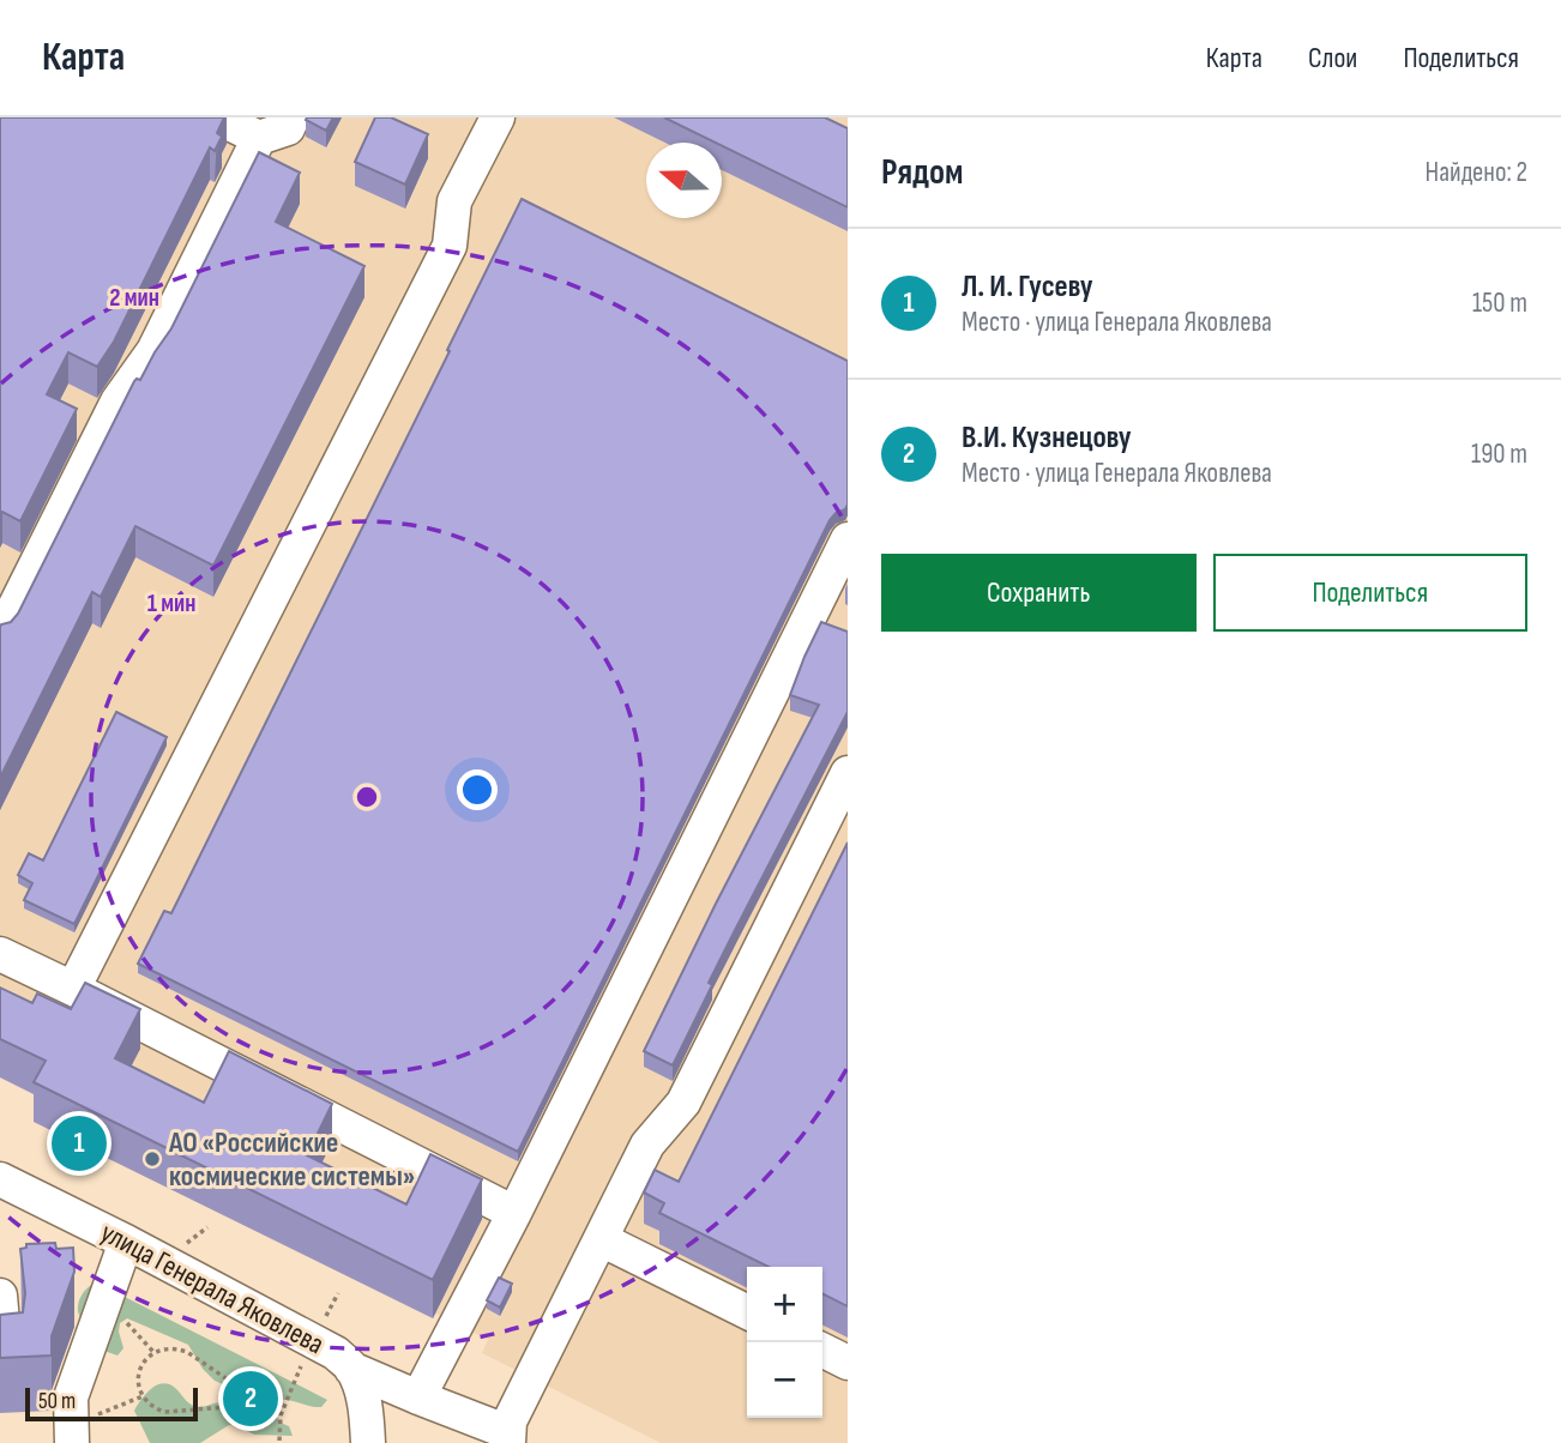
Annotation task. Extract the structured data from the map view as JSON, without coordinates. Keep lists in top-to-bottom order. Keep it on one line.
{"streets":{"street":["улица Генерала Яковлева"]},"places":["АО «Российские космические системы»"],"scale_bar":"50 m","north":"left","page":{"header":"Карта","nav":["Карта","Слои","Поделиться"],"heading":["Рядом","Найдено: 2"],"list":[{"mark":"1","name":"Л. И. Гусеву","note":"Место · улица Генерала Яковлева","value":"150 m"},{"mark":"2","name":"В.И. Кузнецову","note":"Место · улица Генерала Яковлева","value":"190 m"}],"buttons":["Сохранить","Поделиться"],"pins":["1","2"],"map_buttons":["+","−"],"scale":"50 m"},"rings":["2 мин","1 мин"]}
